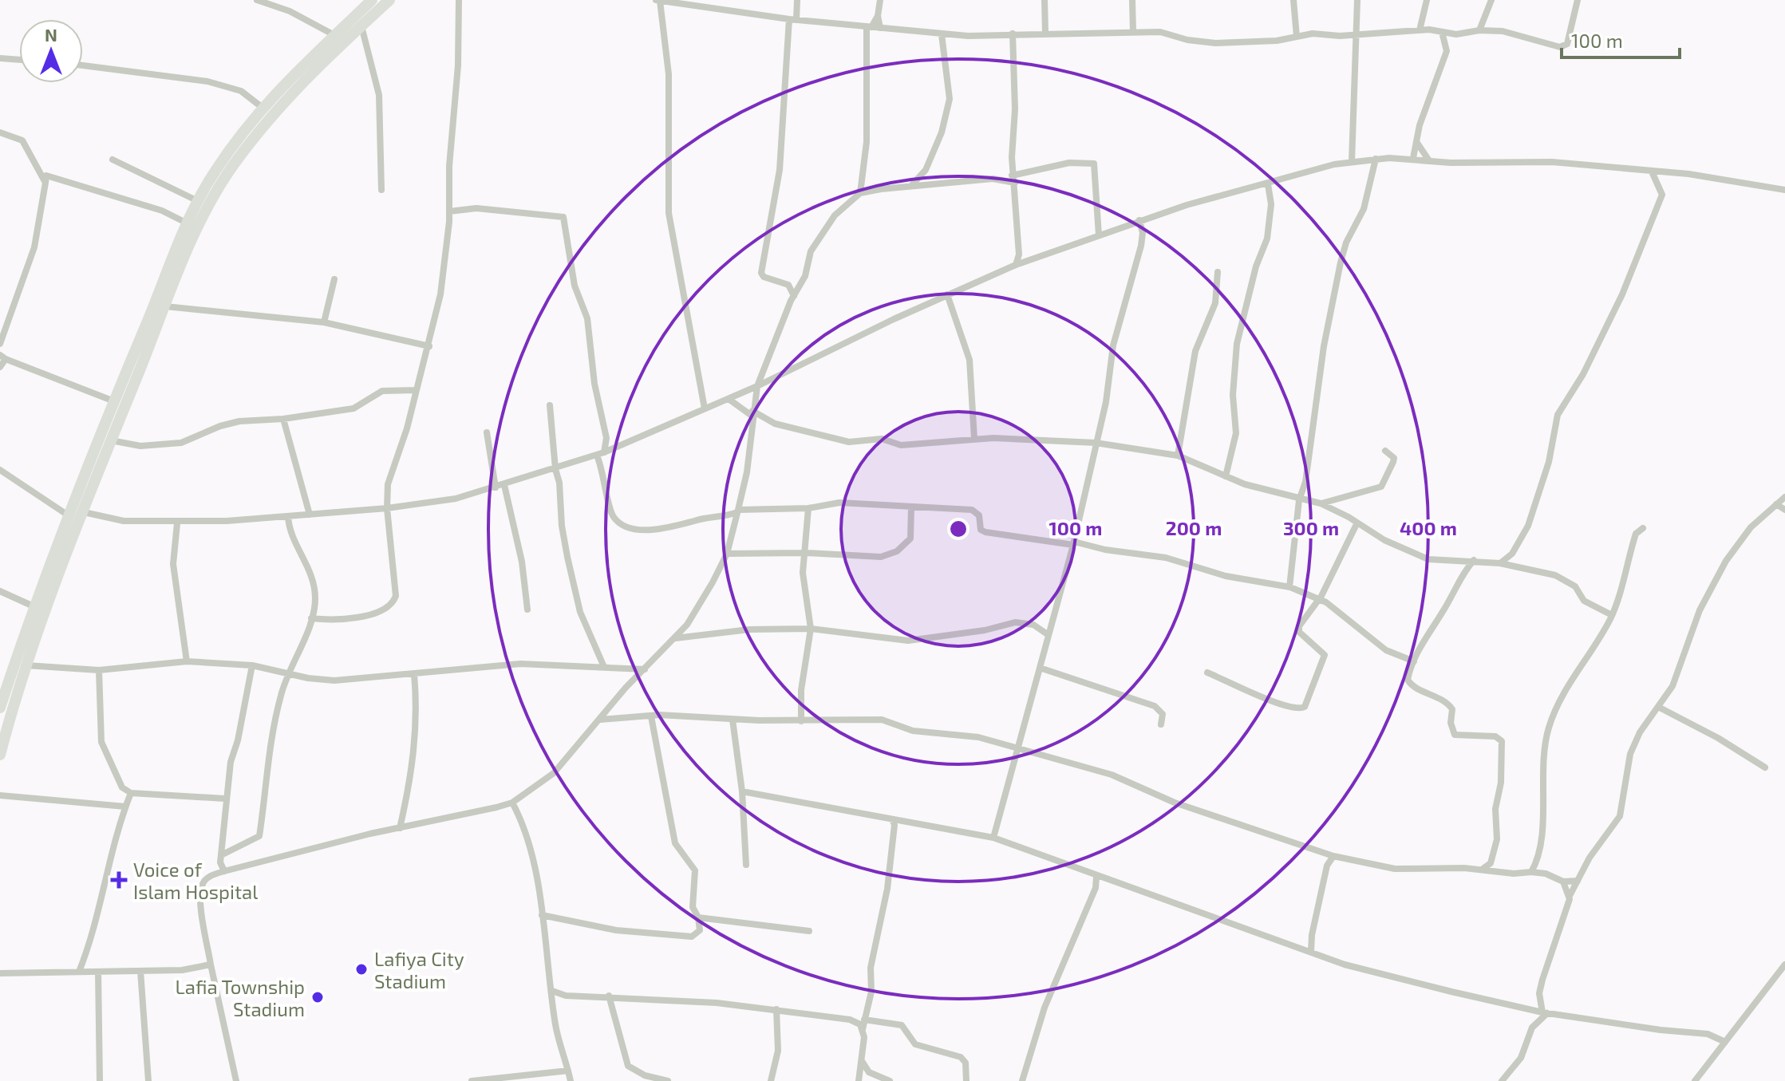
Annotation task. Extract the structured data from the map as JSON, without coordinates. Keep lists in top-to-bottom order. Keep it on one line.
{"places":{"health":["Voice of Islam Hospital"],"other":["Lafiya City Stadium","Lafia Township Stadium"]},"scale_bar":"100 m","north":"top","rings":["100 m","200 m","300 m","400 m"]}
